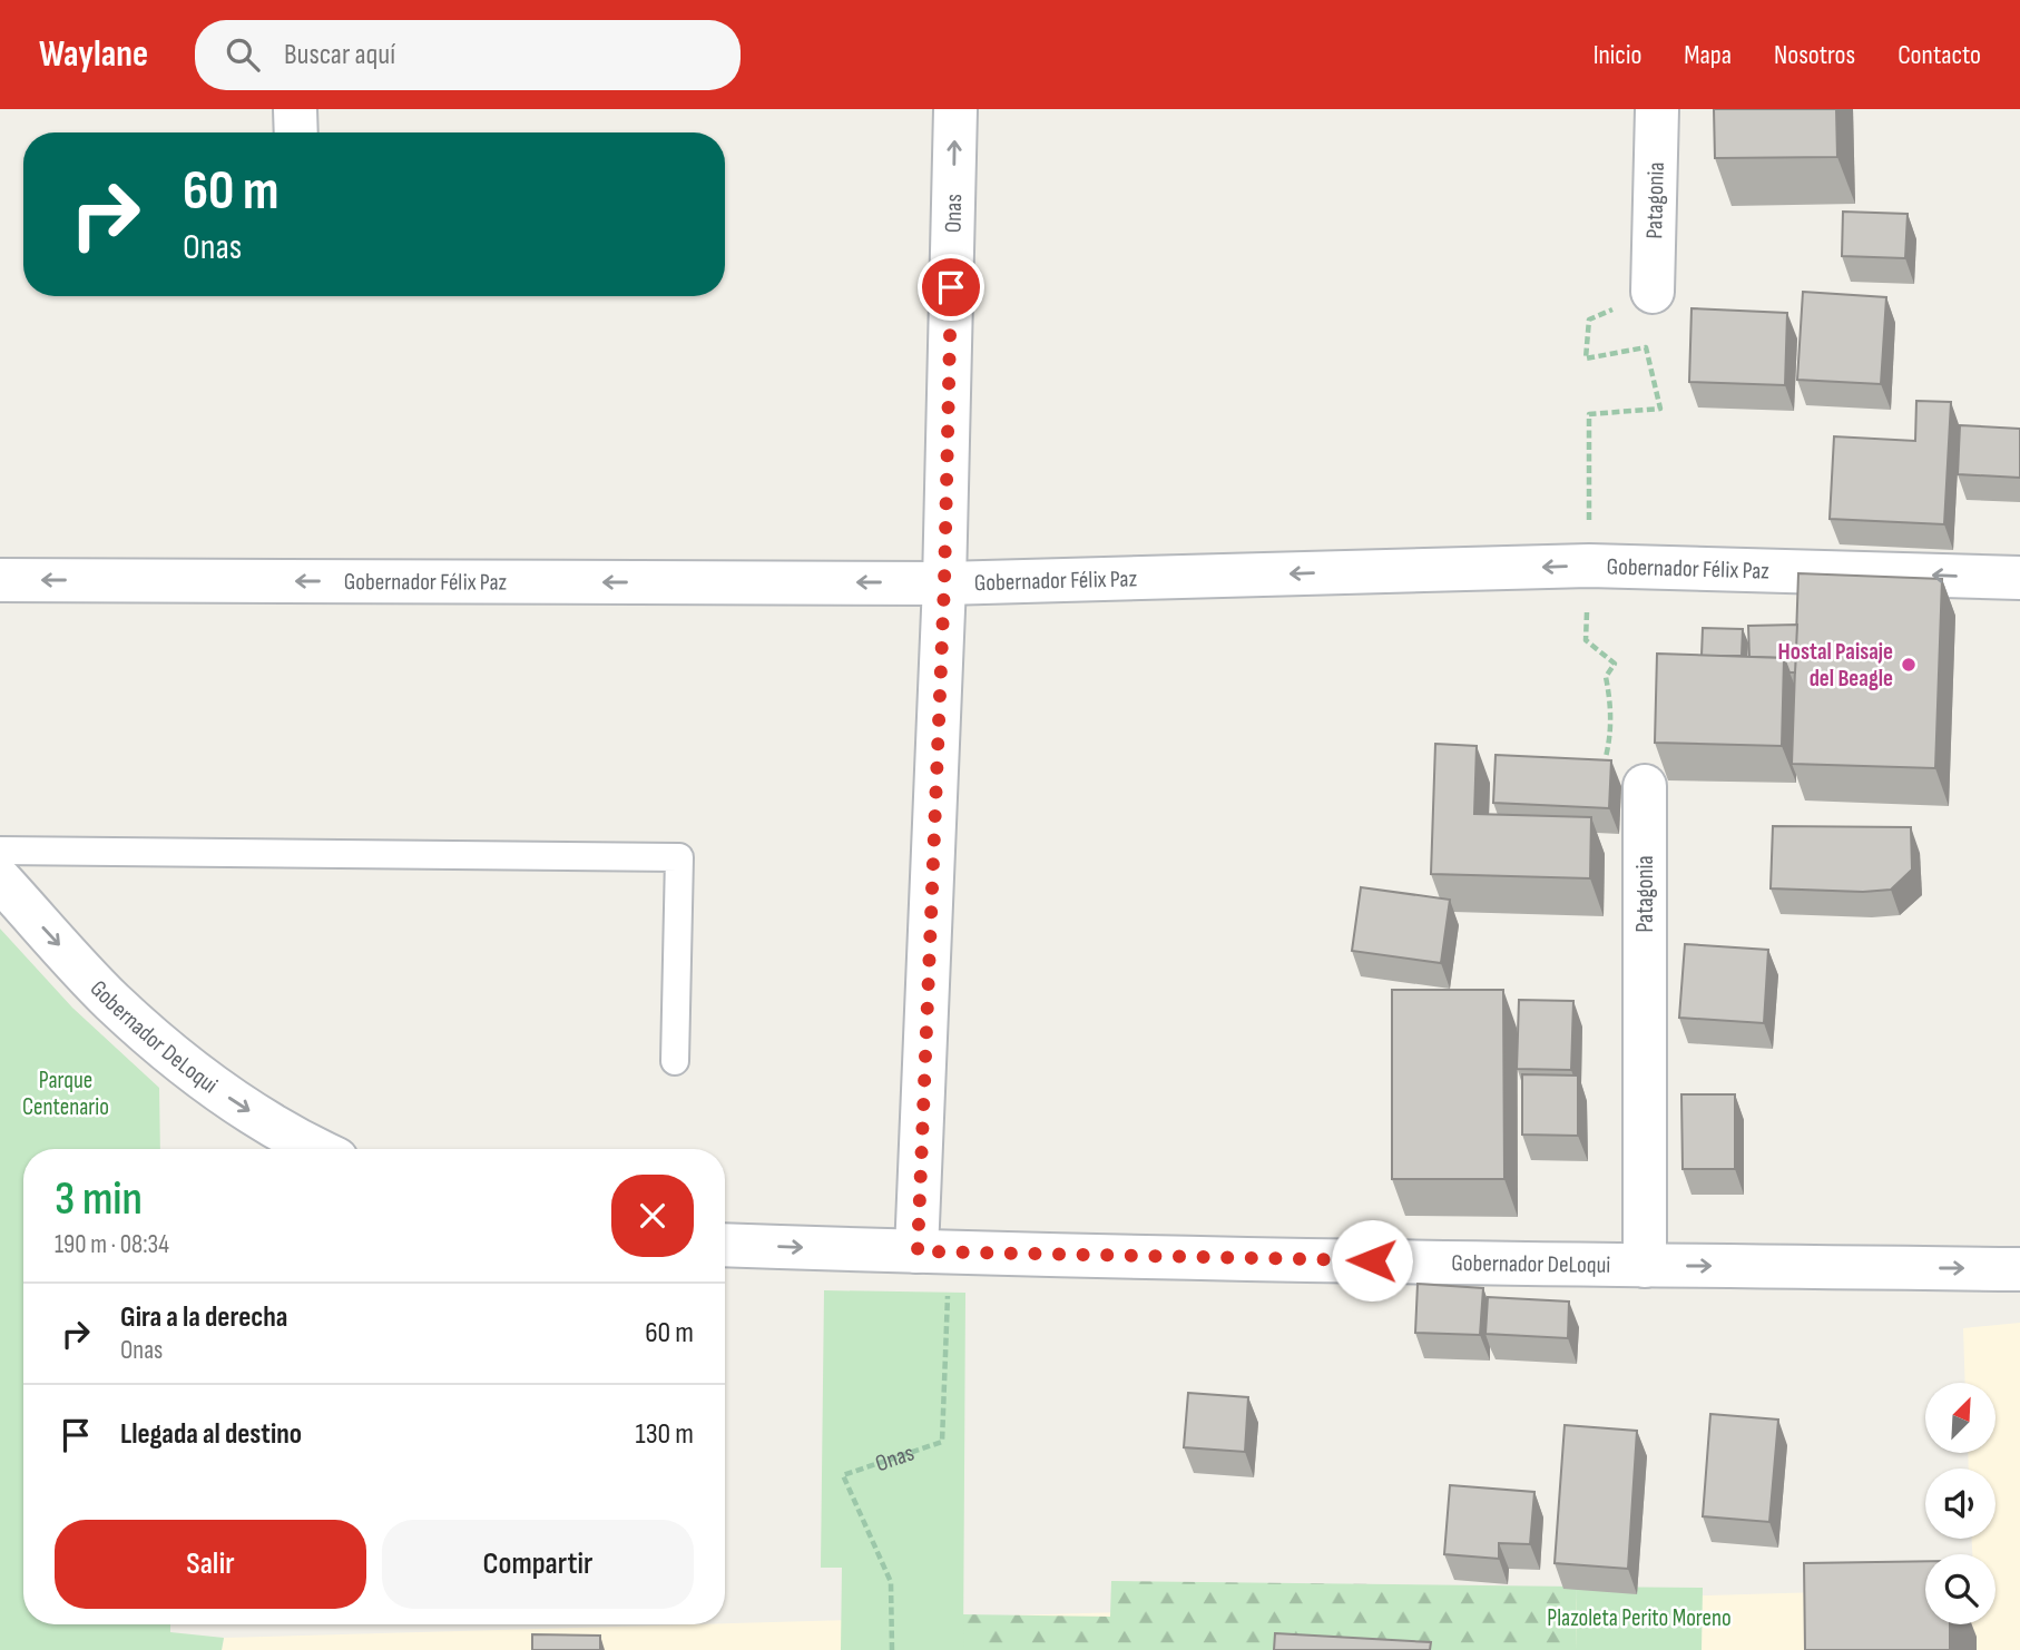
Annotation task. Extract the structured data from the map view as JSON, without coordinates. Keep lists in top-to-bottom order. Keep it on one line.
{"streets":{"street":["Patagonia","Onas","Gobernador Félix Paz","Gobernador DeLoqui"]},"crossings":[["Patagonia","Gobernador DeLoqui"],["Onas","Gobernador Félix Paz"],["Onas","Gobernador DeLoqui"]],"one_way":["Gobernador Félix Paz","Gobernador DeLoqui"],"parks":["Parque Centenario","Plazoleta Perito Moreno"],"places":["Hostal Paisaje del Beagle"],"north":"top right","page":{"header":"Waylane","search":"Buscar aquí","nav":["Inicio","Mapa","Nosotros","Contacto"],"turn":["60 m","Onas"],"heading":["3 min","190 m · 08:34"],"list":[{"name":"Gira a la derecha","note":"Onas","value":"60 m"},{"name":"Llegada al destino","value":"130 m"}],"buttons":["Salir","Compartir"]}}
